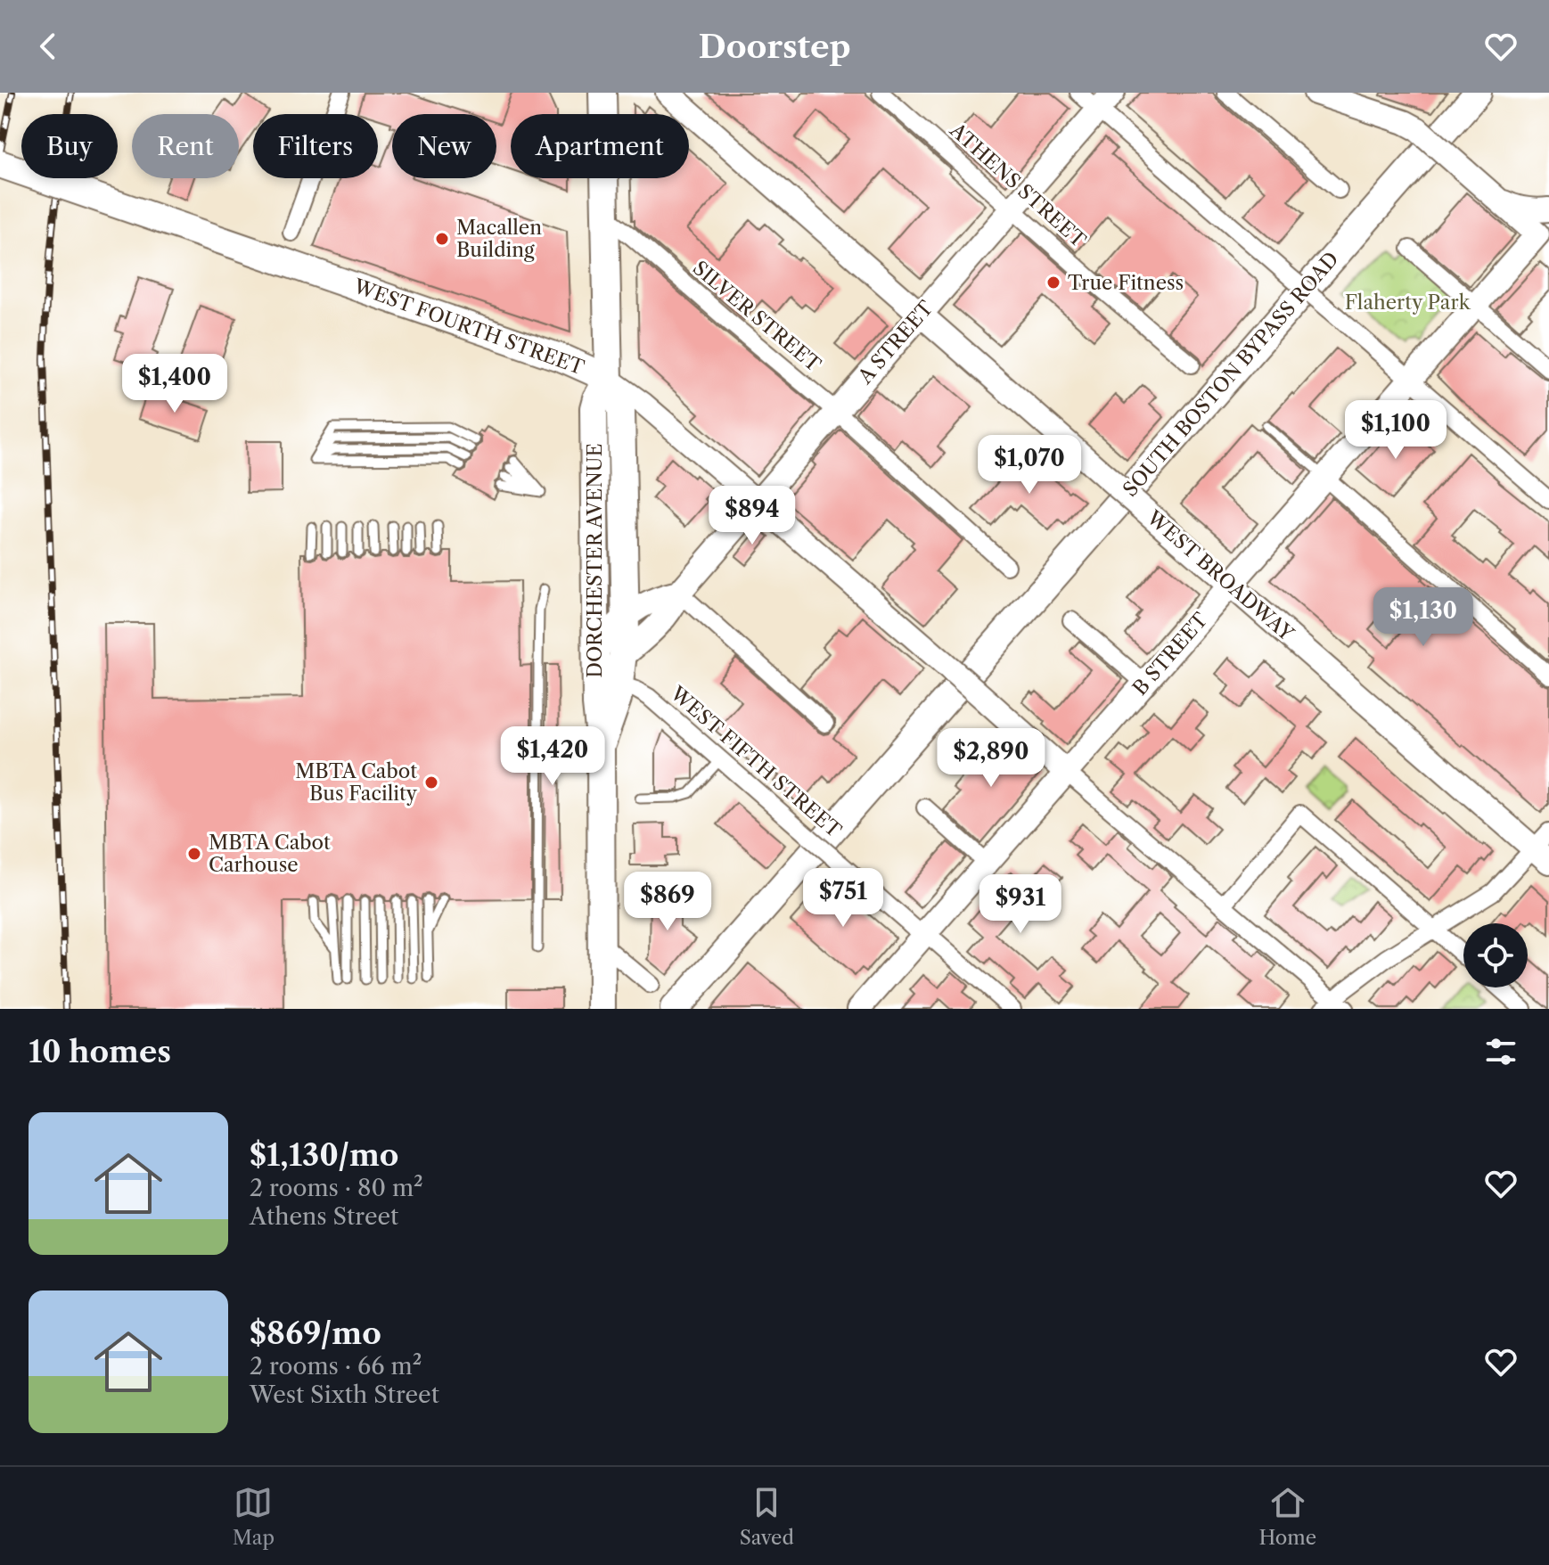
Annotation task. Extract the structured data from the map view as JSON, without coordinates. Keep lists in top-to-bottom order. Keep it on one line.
{"streets":{"main road":["WEST FOURTH STREET","A STREET","SOUTH BOSTON BYPASS ROAD","DORCHESTER AVENUE","WEST BROADWAY","B STREET"],"street":["ATHENS STREET","SILVER STREET","WEST FIFTH STREET"]},"crossings":[["ATHENS STREET","A STREET"],["SILVER STREET","A STREET"],["SILVER STREET","DORCHESTER AVENUE"],["WEST FOURTH STREET","A STREET"],["WEST FOURTH STREET","DORCHESTER AVENUE"],["WEST FOURTH STREET","B STREET"],["A STREET","DORCHESTER AVENUE"],["A STREET","WEST BROADWAY"],["DORCHESTER AVENUE","WEST FIFTH STREET"],["WEST BROADWAY","B STREET"],["B STREET","WEST FIFTH STREET"]],"parks":["Flaherty Park"],"places":["Macallen Building","True Fitness","MBTA Cabot Bus Facility","MBTA Cabot Carhouse"],"page":{"header":"Doorstep","chip":["Buy","Rent","Filters","New","Apartment"],"price":["$1,400","$1,100","$1,070","$894","$1,130","$1,420","$2,890","$751","$869","$931"],"heading":"10 homes","list":[{"name":"$1,130/mo","note":"2 rooms · 80 m² · Athens Street"},{"name":"$869/mo","note":"2 rooms · 66 m² · West Sixth Street"}],"tabs":["Map","Saved","Home"]}}
